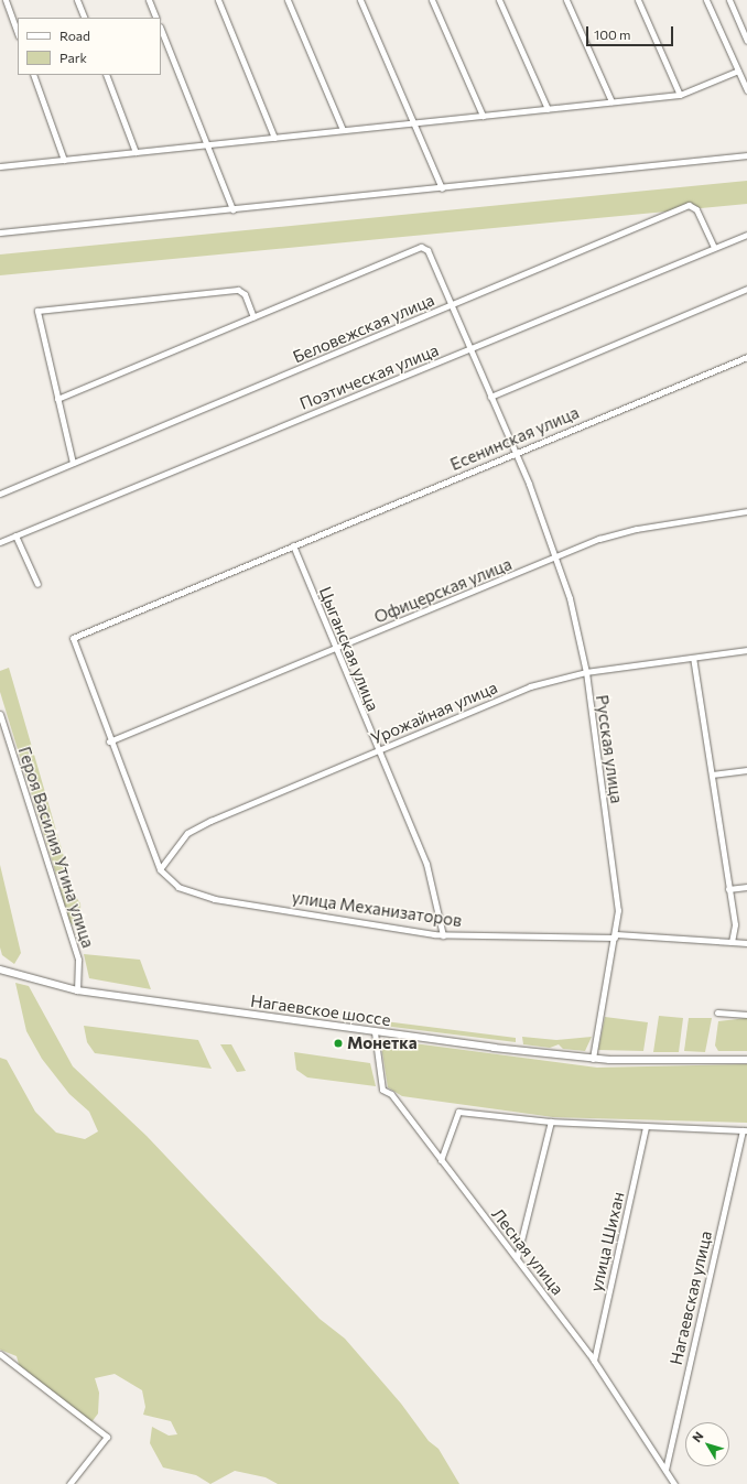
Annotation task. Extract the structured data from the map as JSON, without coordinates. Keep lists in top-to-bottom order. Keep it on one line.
{"streets":{"street":["Беловежская улица","Поэтическая улица","Есенинская улица","Офицерская улица","Цыганская улица","Урожайная улица","Русская улица","Героя Василия Утина улица","улица Механизаторов","Нагаевское шоссе","улица Шихан","Лесная улица","Нагаевская улица"]},"crossings":[["Беловежская улица","Поэтическая улица"],["Беловежская улица","Русская улица"],["Поэтическая улица","Русская улица"],["Есенинская улица","Офицерская улица"],["Есенинская улица","Цыганская улица"],["Есенинская улица","Русская улица"],["Офицерская улица","Цыганская улица"],["Офицерская улица","Русская улица"],["Цыганская улица","Урожайная улица"],["Цыганская улица","улица Механизаторов"],["Урожайная улица","Русская улица"],["Урожайная улица","улица Механизаторов"],["Русская улица","улица Механизаторов"],["Русская улица","Нагаевское шоссе"],["Героя Василия Утина улица","Нагаевское шоссе"],["Нагаевское шоссе","Лесная улица"],["улица Шихан","Лесная улица"],["Лесная улица","Нагаевская улица"]],"places":["Монетка"],"legend":["Road","Park"],"scale_bar":"100 m","north":"top left"}
